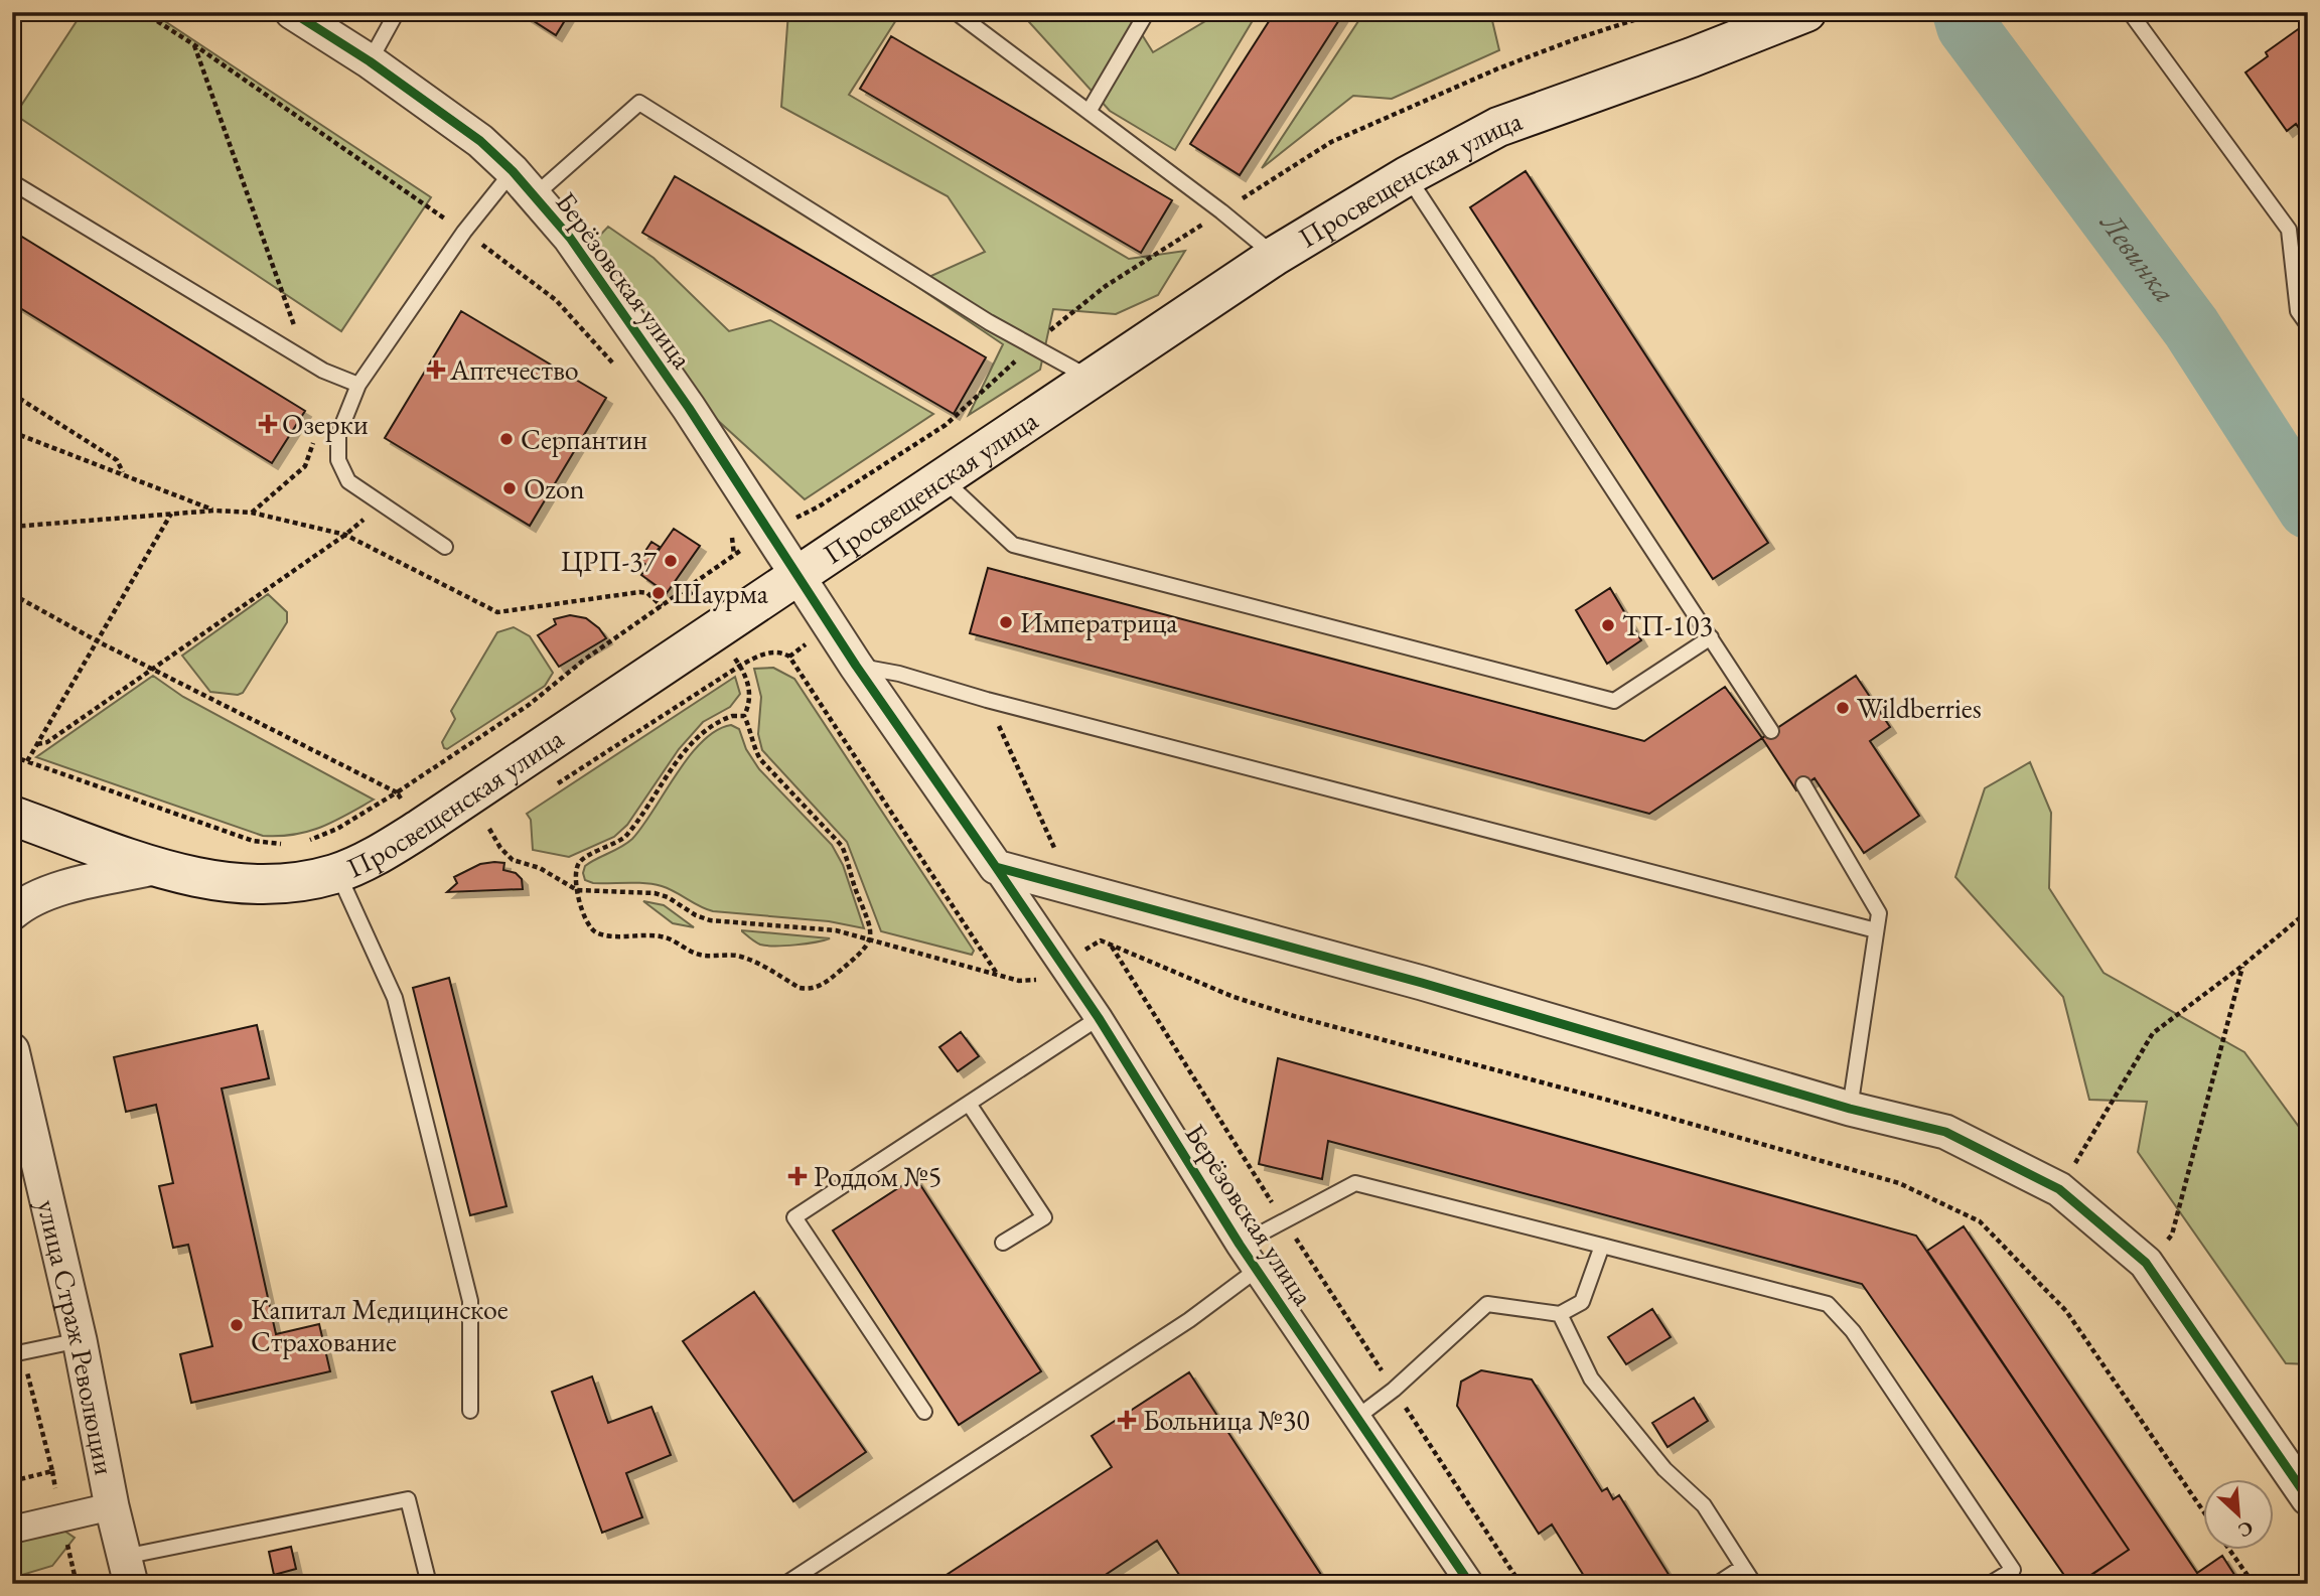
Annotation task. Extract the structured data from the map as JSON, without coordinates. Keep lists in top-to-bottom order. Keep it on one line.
{"streets":{"main road":["Просвещенская улица"],"street":["Берёзовская улица","улица Страж Революции"]},"crossings":[["Просвещенская улица","Берёзовская улица"]],"water":["Левинка"],"places":{"health":["Аптечество","Озерки","Роддом №5","Больница №30"],"other":["Серпантин","Ozon","ЦРП-37","Шаурма","Императрица","ТП-103","Wildberries","Капитал Медицинское Страхование"]},"north":"bottom right"}
